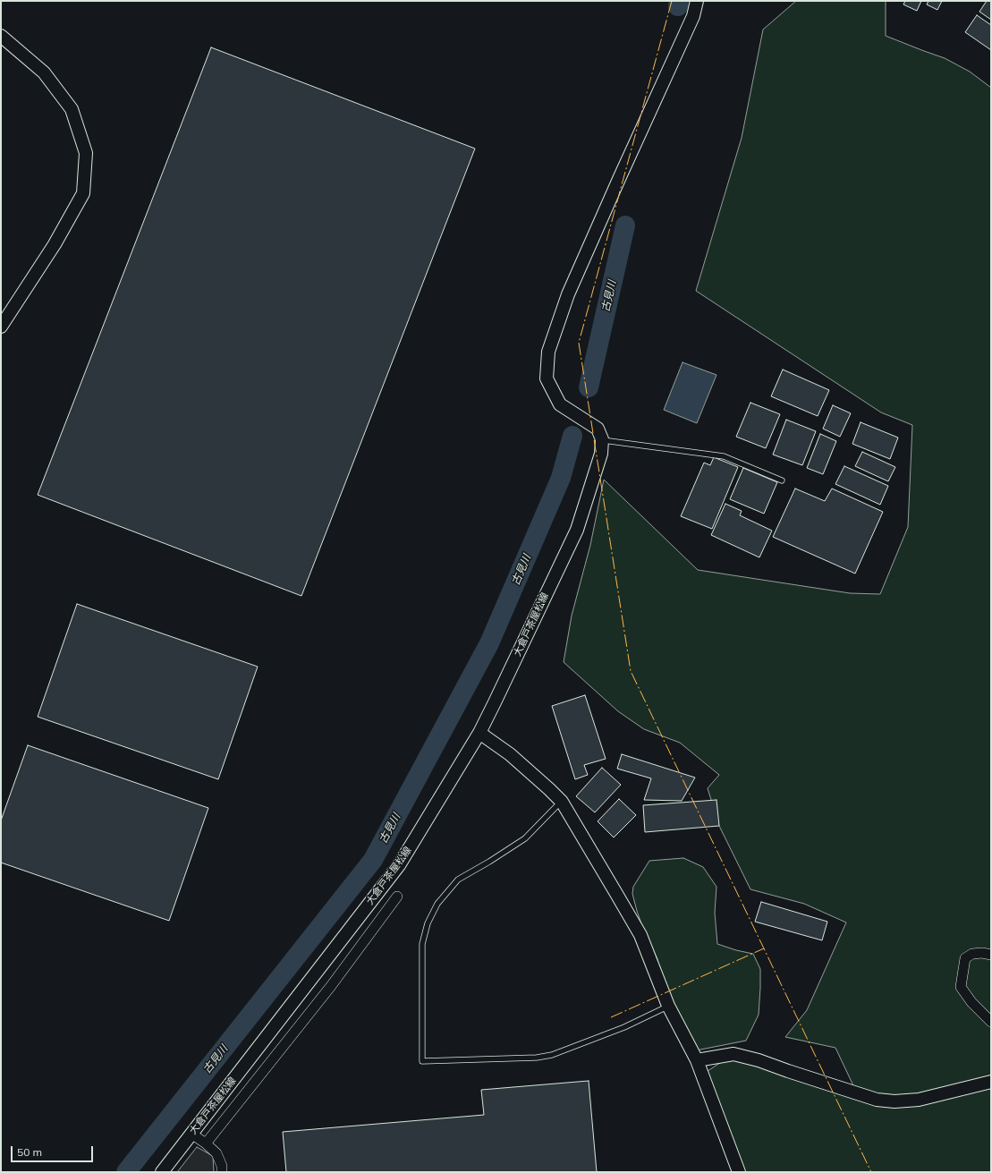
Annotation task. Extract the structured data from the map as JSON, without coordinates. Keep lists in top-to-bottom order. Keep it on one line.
{"streets":{"street":["大倉戸茶屋松線"]},"water":["古見川"],"scale_bar":"50 m"}
